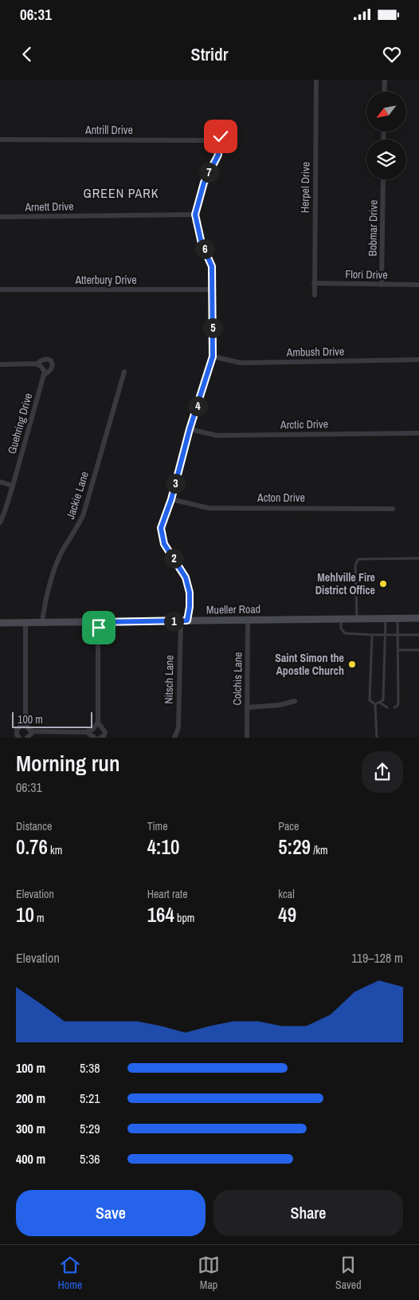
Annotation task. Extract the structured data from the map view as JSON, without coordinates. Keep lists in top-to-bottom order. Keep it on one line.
{"streets":{"street":["Antrill Drive","Herpel Drive","Arnett Drive","Bobmar Drive","Flori Drive","Atterbury Drive","Ambush Drive","Guehring Drive","Arctic Drive","Jackie Lane","Acton Drive","Mueller Road","Colchis Lane","Nitsch Lane"]},"crossings":[["Herpel Drive","Flori Drive"],["Arnett Drive","Nitsch Lane"],["Bobmar Drive","Flori Drive"],["Atterbury Drive","Nitsch Lane"],["Ambush Drive","Nitsch Lane"],["Arctic Drive","Nitsch Lane"],["Jackie Lane","Mueller Road"],["Acton Drive","Nitsch Lane"],["Mueller Road","Colchis Lane"],["Mueller Road","Nitsch Lane"]],"districts":["GREEN PARK"],"places":["Mehlville Fire District Office","Saint Simon the Apostle Church"],"scale_bar":"100 m","north":"bottom left","page":{"status":"06:31","header":"Stridr","pins":["7","6","5","4","3","2","1"],"scale":"100 m","heading":["Morning run","06:31"],"stats":[["Distance","0.76 km"],["Time","4:10"],["Pace","5:29 /km"],["Elevation","10 m"],["Heart rate","164 bpm"],["kcal","49"]],"chart":["Elevation","119–128 m"],"list":[{"name":"100 m","note":"5:38"},{"name":"200 m","note":"5:21"},{"name":"300 m","note":"5:29"},{"name":"400 m","note":"5:36"}],"buttons":["Save","Share"],"tabs":["Home","Map","Saved"]}}
